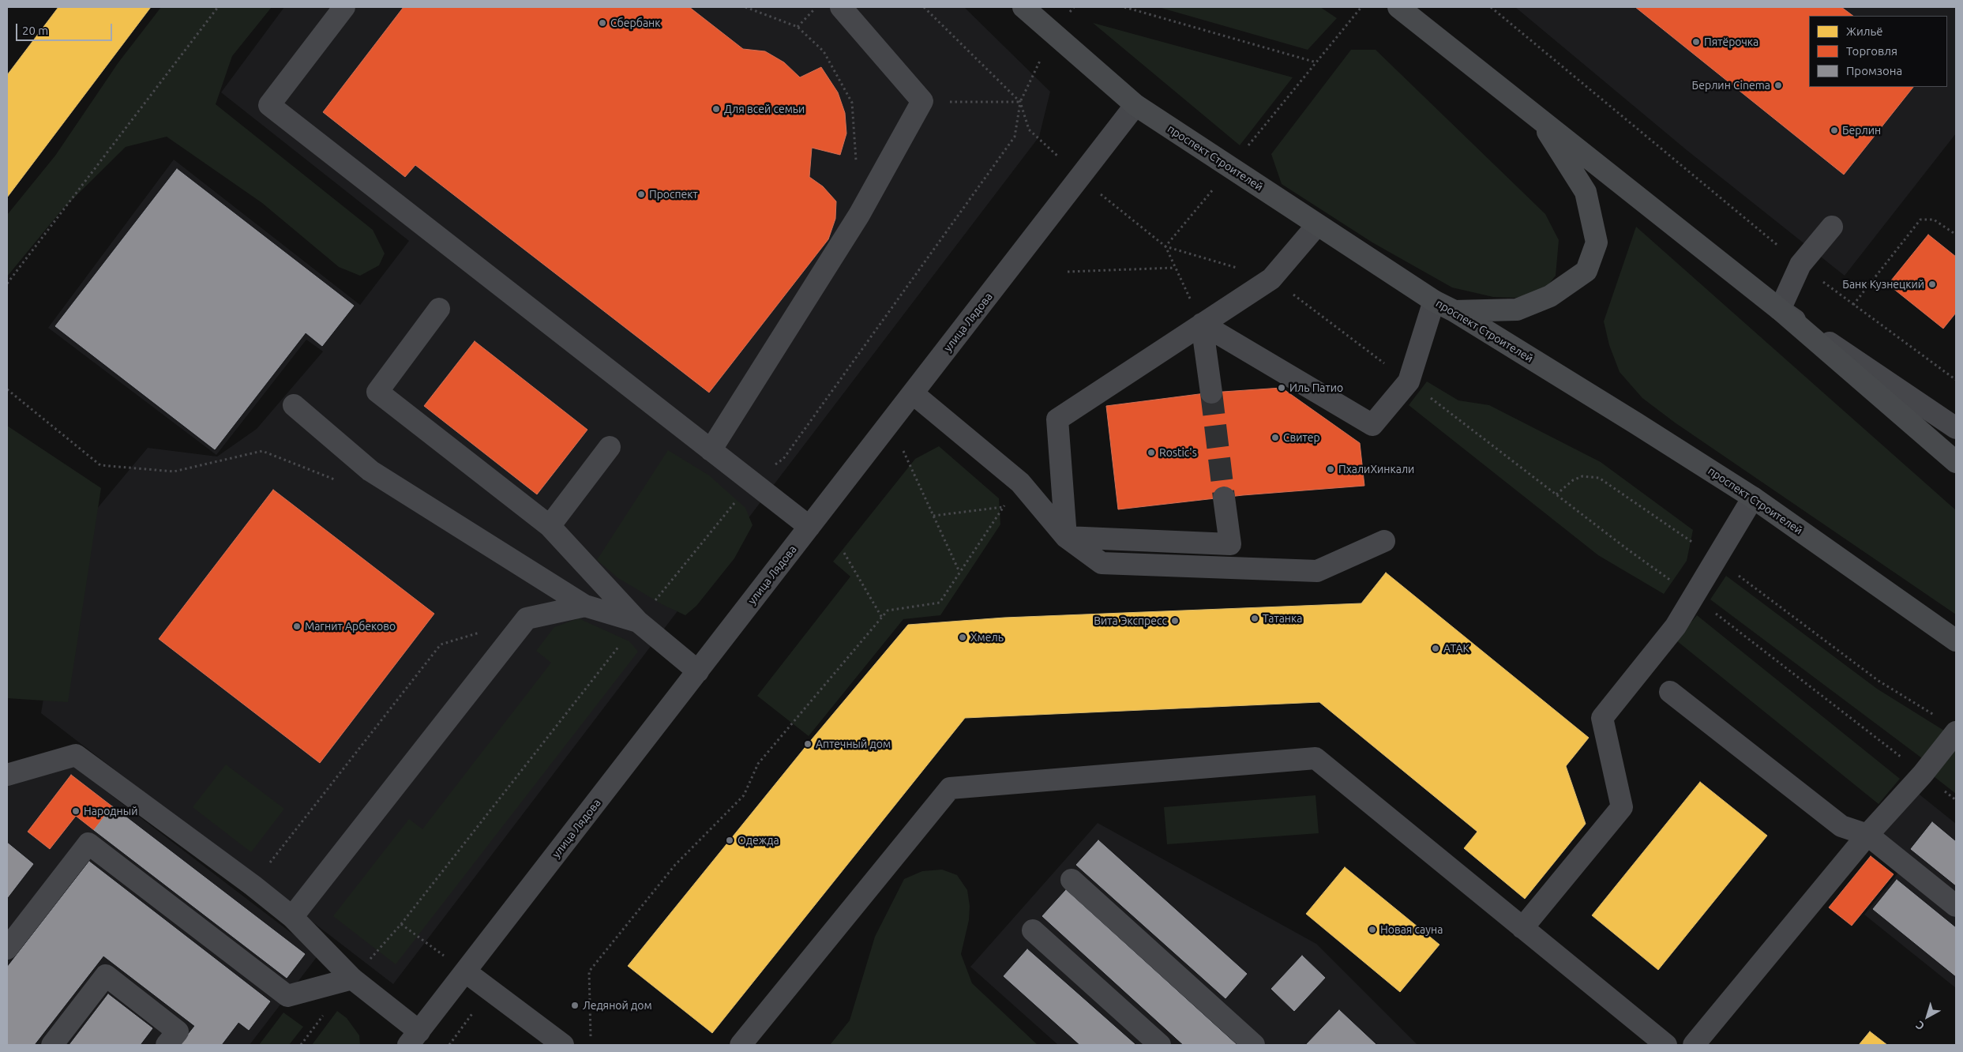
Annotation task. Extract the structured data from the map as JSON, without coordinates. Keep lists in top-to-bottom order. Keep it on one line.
{"streets":{"main road":["проспект Строителей"],"street":["улица Лядова"]},"crossings":[["проспект Строителей","улица Лядова"]],"places":["Сбербанк","Пятёрочка","Берлин Cinema","Для всей семьи","Берлин","Проспект","Банк Кузнецкий","Иль Патио","Свитер","Rostic's","ПхалиХинкали","Татанка","Вита Экспресс","Магнит Арбеково","Хмель","АТАК","Аптечный дом","Народный","Одежда","Новая сауна","Ледяной дом"],"legend":["Жильё","Торговля","Промзона"],"scale_bar":"20 m","north":"bottom left"}
